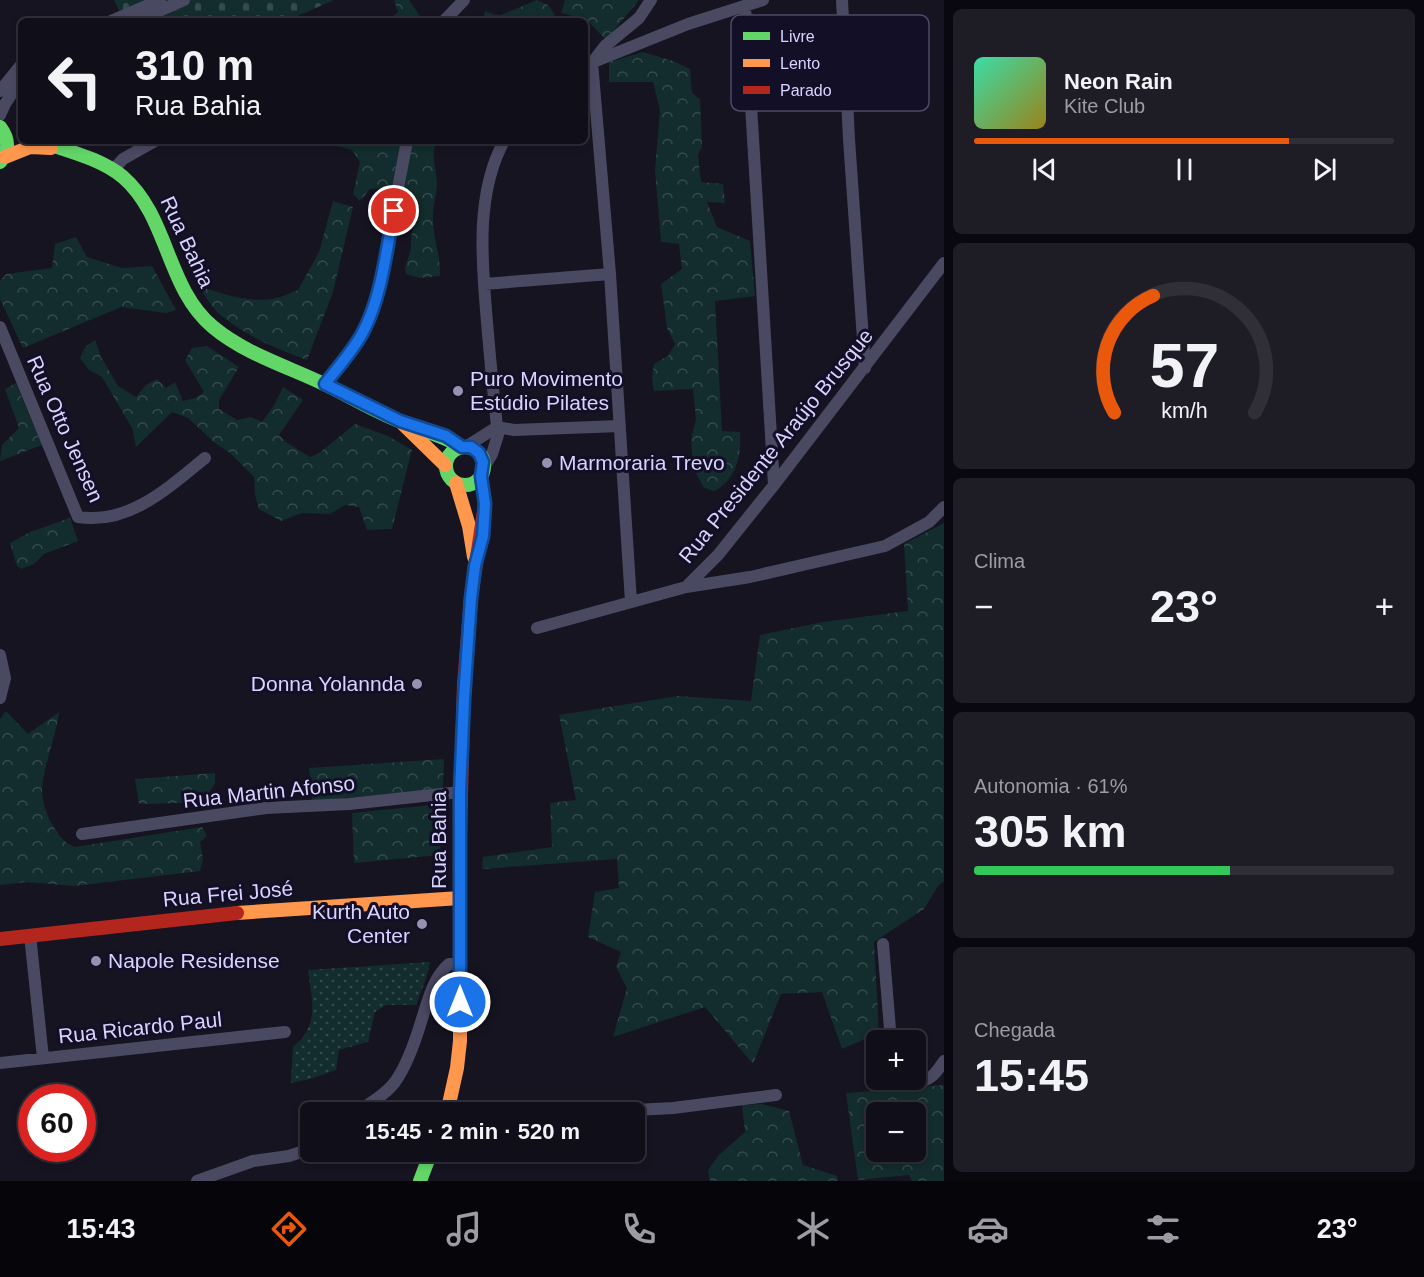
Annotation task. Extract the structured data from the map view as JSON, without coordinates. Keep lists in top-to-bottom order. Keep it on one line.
{"streets":{"main road":["Rua Bahia","Rua Frei José"],"street":["Rua Otto Jensen","Rua Presidente Araújo Brusque","Rua Martin Afonso","Rua Ricardo Paul"]},"crossings":[["Rua Bahia","Rua Martin Afonso"],["Rua Bahia","Rua Frei José"]],"places":["Puro Movimento Estúdio Pilates","Marmoraria Trevo","Donna Yolannda","Kurth Auto Center","Napole Residense"],"legend":["Livre","Lento","Parado"],"page":{"turn":["310 m","Rua Bahia"],"song":["Neon Rain","Kite Club"],"tile":["Clima",["Autonomia · 61%","305 km"],["Chegada","15:45"]],"heat":["−","23°","+"],"map_buttons":["+","−"],"limit":"60","trip":"15:45 · 2 min · 520 m","tabs":["15:43","23°"],"gauge":["57","km/h"]}}
